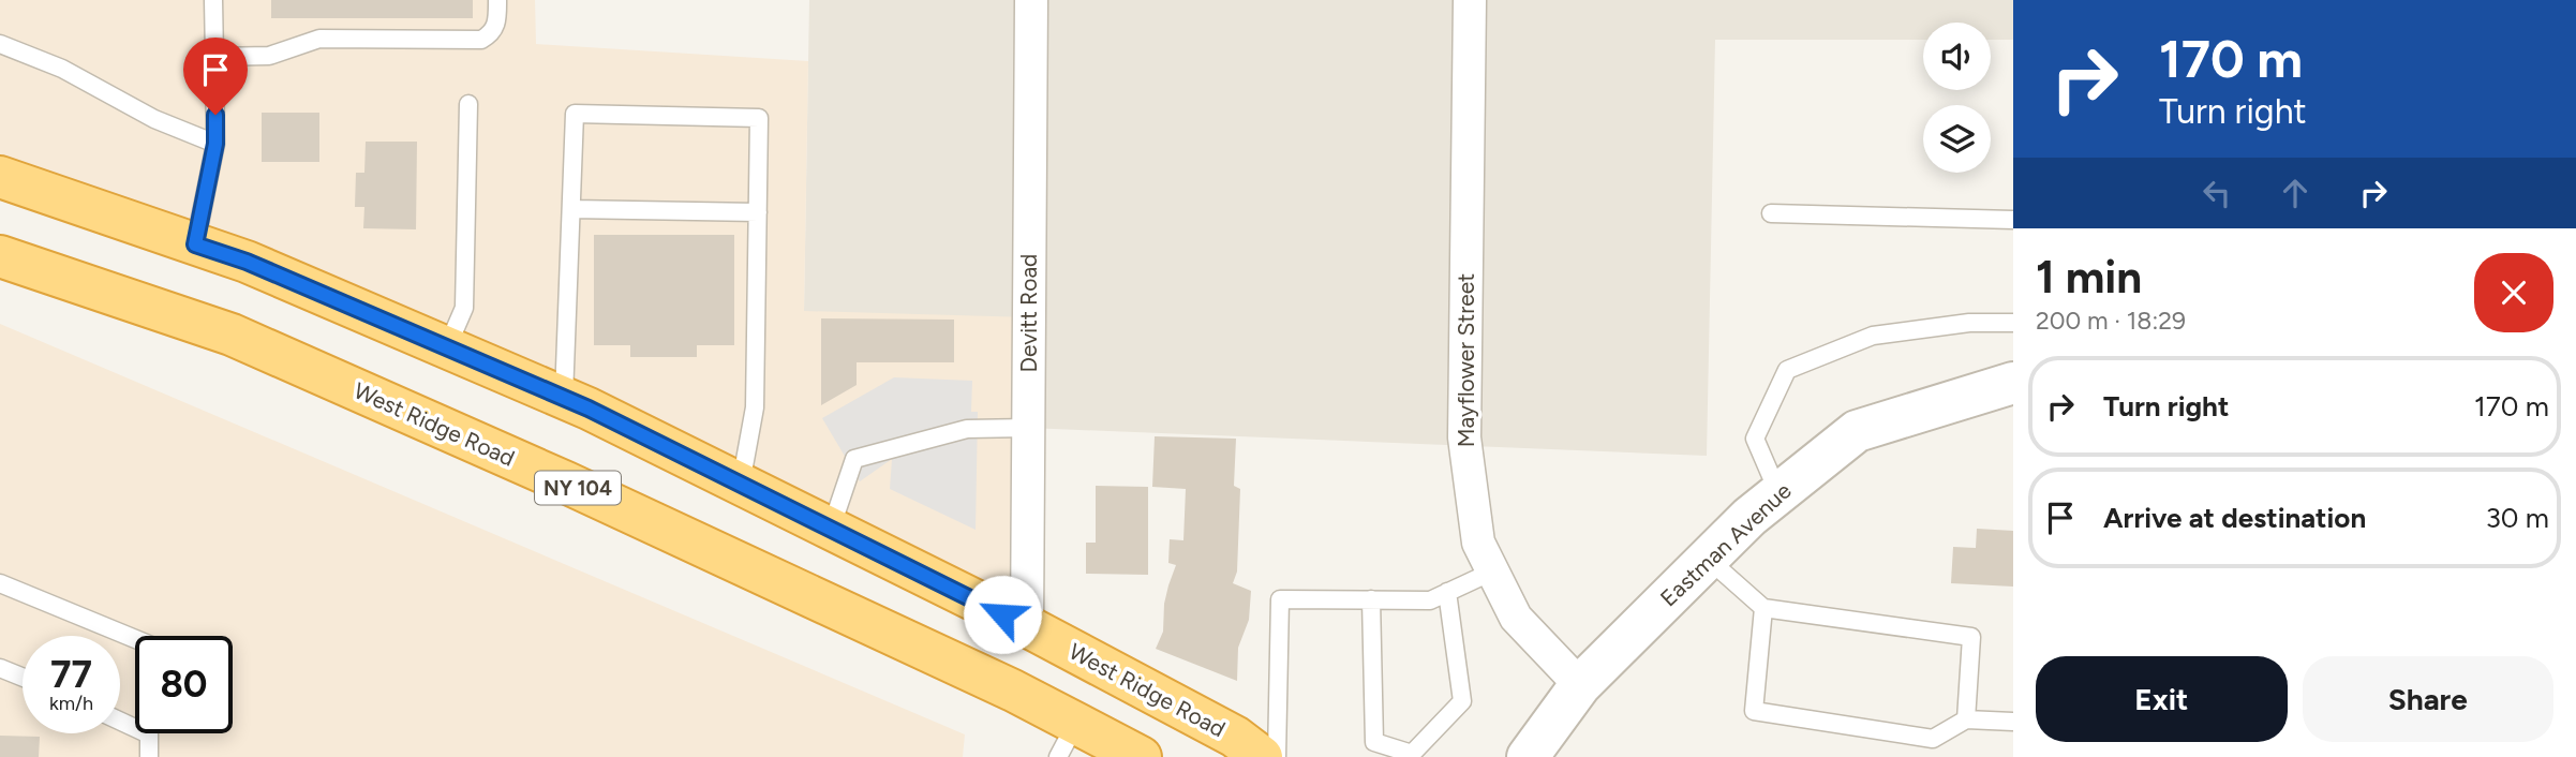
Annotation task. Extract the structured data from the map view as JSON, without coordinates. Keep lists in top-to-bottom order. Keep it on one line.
{"streets":{"highway":["West Ridge Road","NY 104"],"street":["Devitt Road","Mayflower Street","Eastman Avenue"]},"crossings":[["Devitt Road","West Ridge Road"],["Mayflower Street","Eastman Avenue"]],"page":{"turn":["170 m","Turn right"],"heading":["1 min","200 m · 18:29"],"list":[{"name":"Turn right","value":"170 m"},{"name":"Arrive at destination","value":"30 m"}],"speed":"77 km/h","limit":"80","buttons":["Exit","Share"]}}
